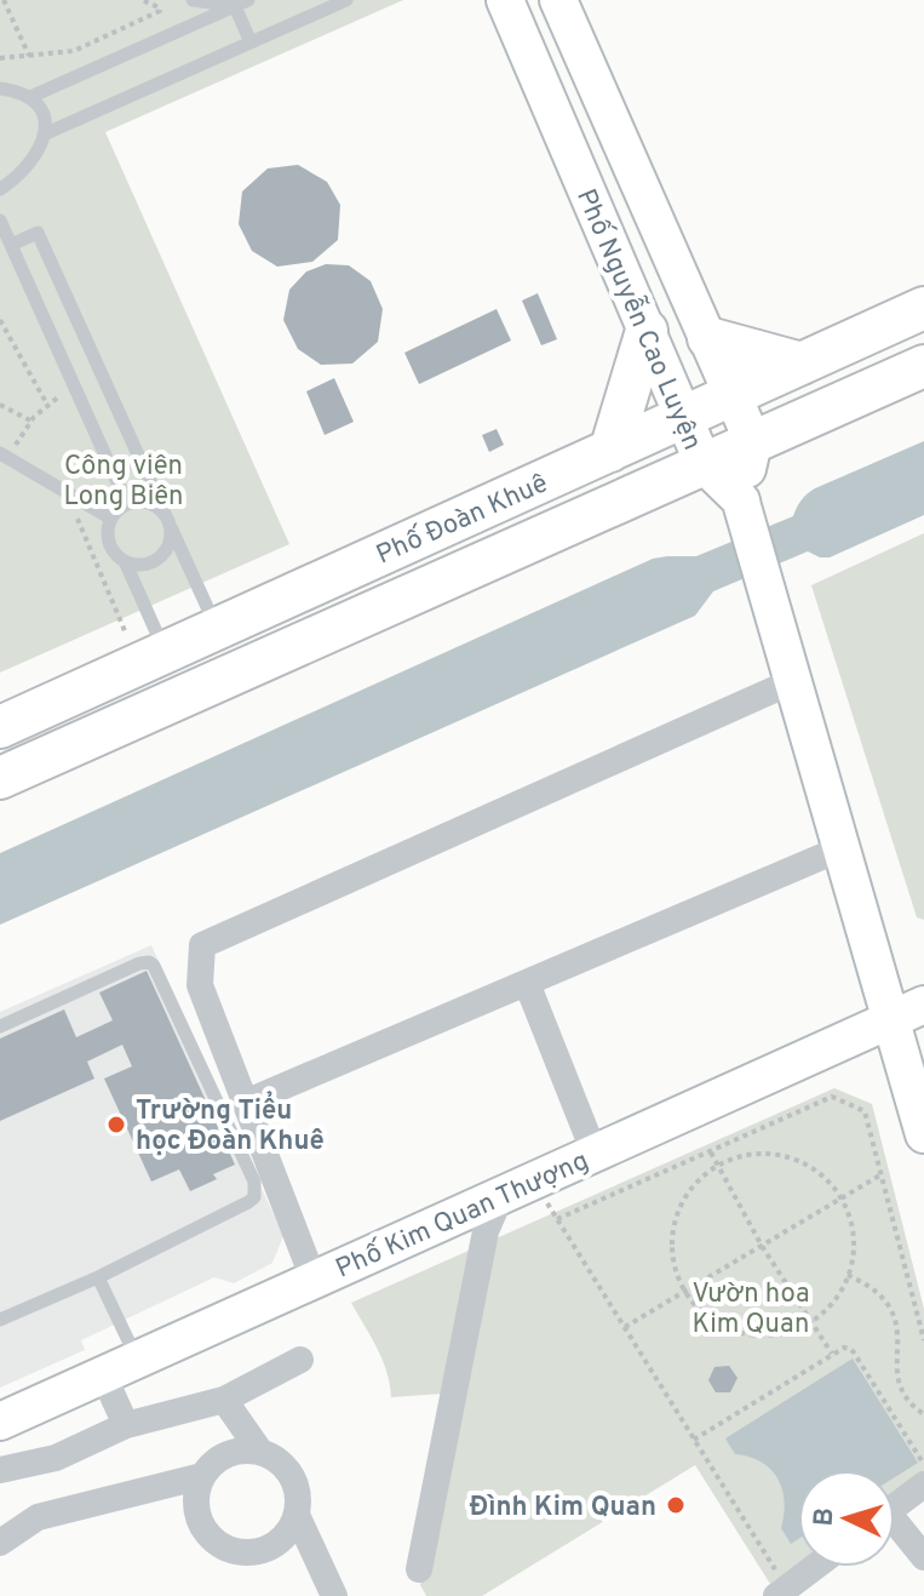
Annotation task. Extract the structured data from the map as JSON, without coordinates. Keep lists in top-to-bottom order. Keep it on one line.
{"streets":{"main road":["Phố Đoàn Khuê"],"street":["Phố Nguyễn Cao Luyện","Phố Kim Quan Thượng"]},"crossings":[["Phố Nguyễn Cao Luyện","Phố Đoàn Khuê"]],"parks":["Công viên Long Biên","Vườn hoa Kim Quan"],"places":["Trường Tiểu học Đoàn Khuê","Đình Kim Quan"],"north":"left"}
